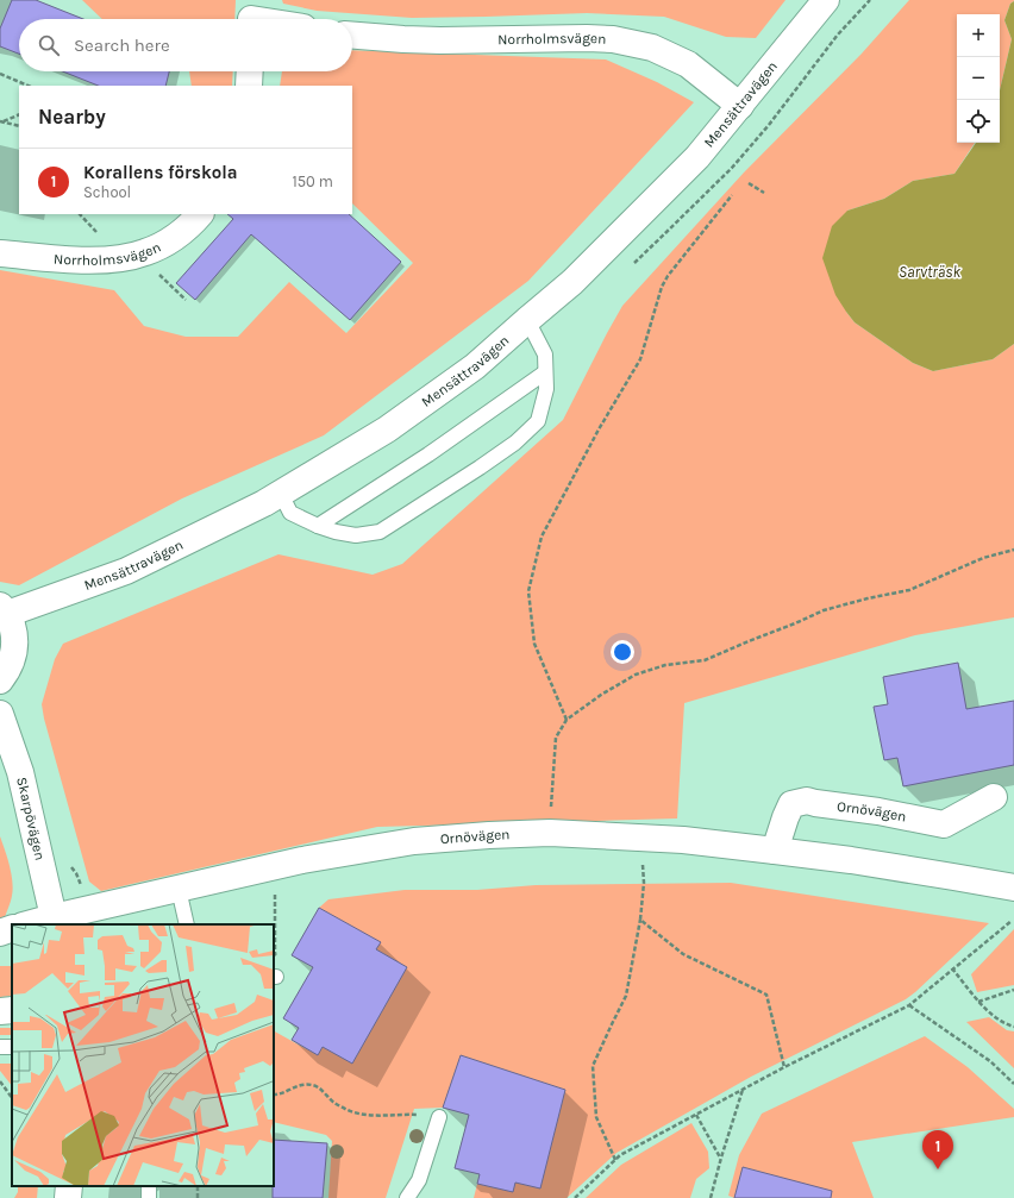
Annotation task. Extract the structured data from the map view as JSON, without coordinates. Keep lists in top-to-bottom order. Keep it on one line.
{"streets":{"street":["Norrholmsvägen","Mensättravägen","Ornövägen","Skarpövägen"]},"crossings":[["Norrholmsvägen","Mensättravägen"],["Ornövägen","Skarpövägen"]],"water":["Sarvträsk"],"page":{"map_buttons":["+","−"],"search":"Search here","heading":"Nearby","list":[{"mark":"1","name":"Korallens förskola","note":"School","value":"150 m"}],"pins":"1"}}
